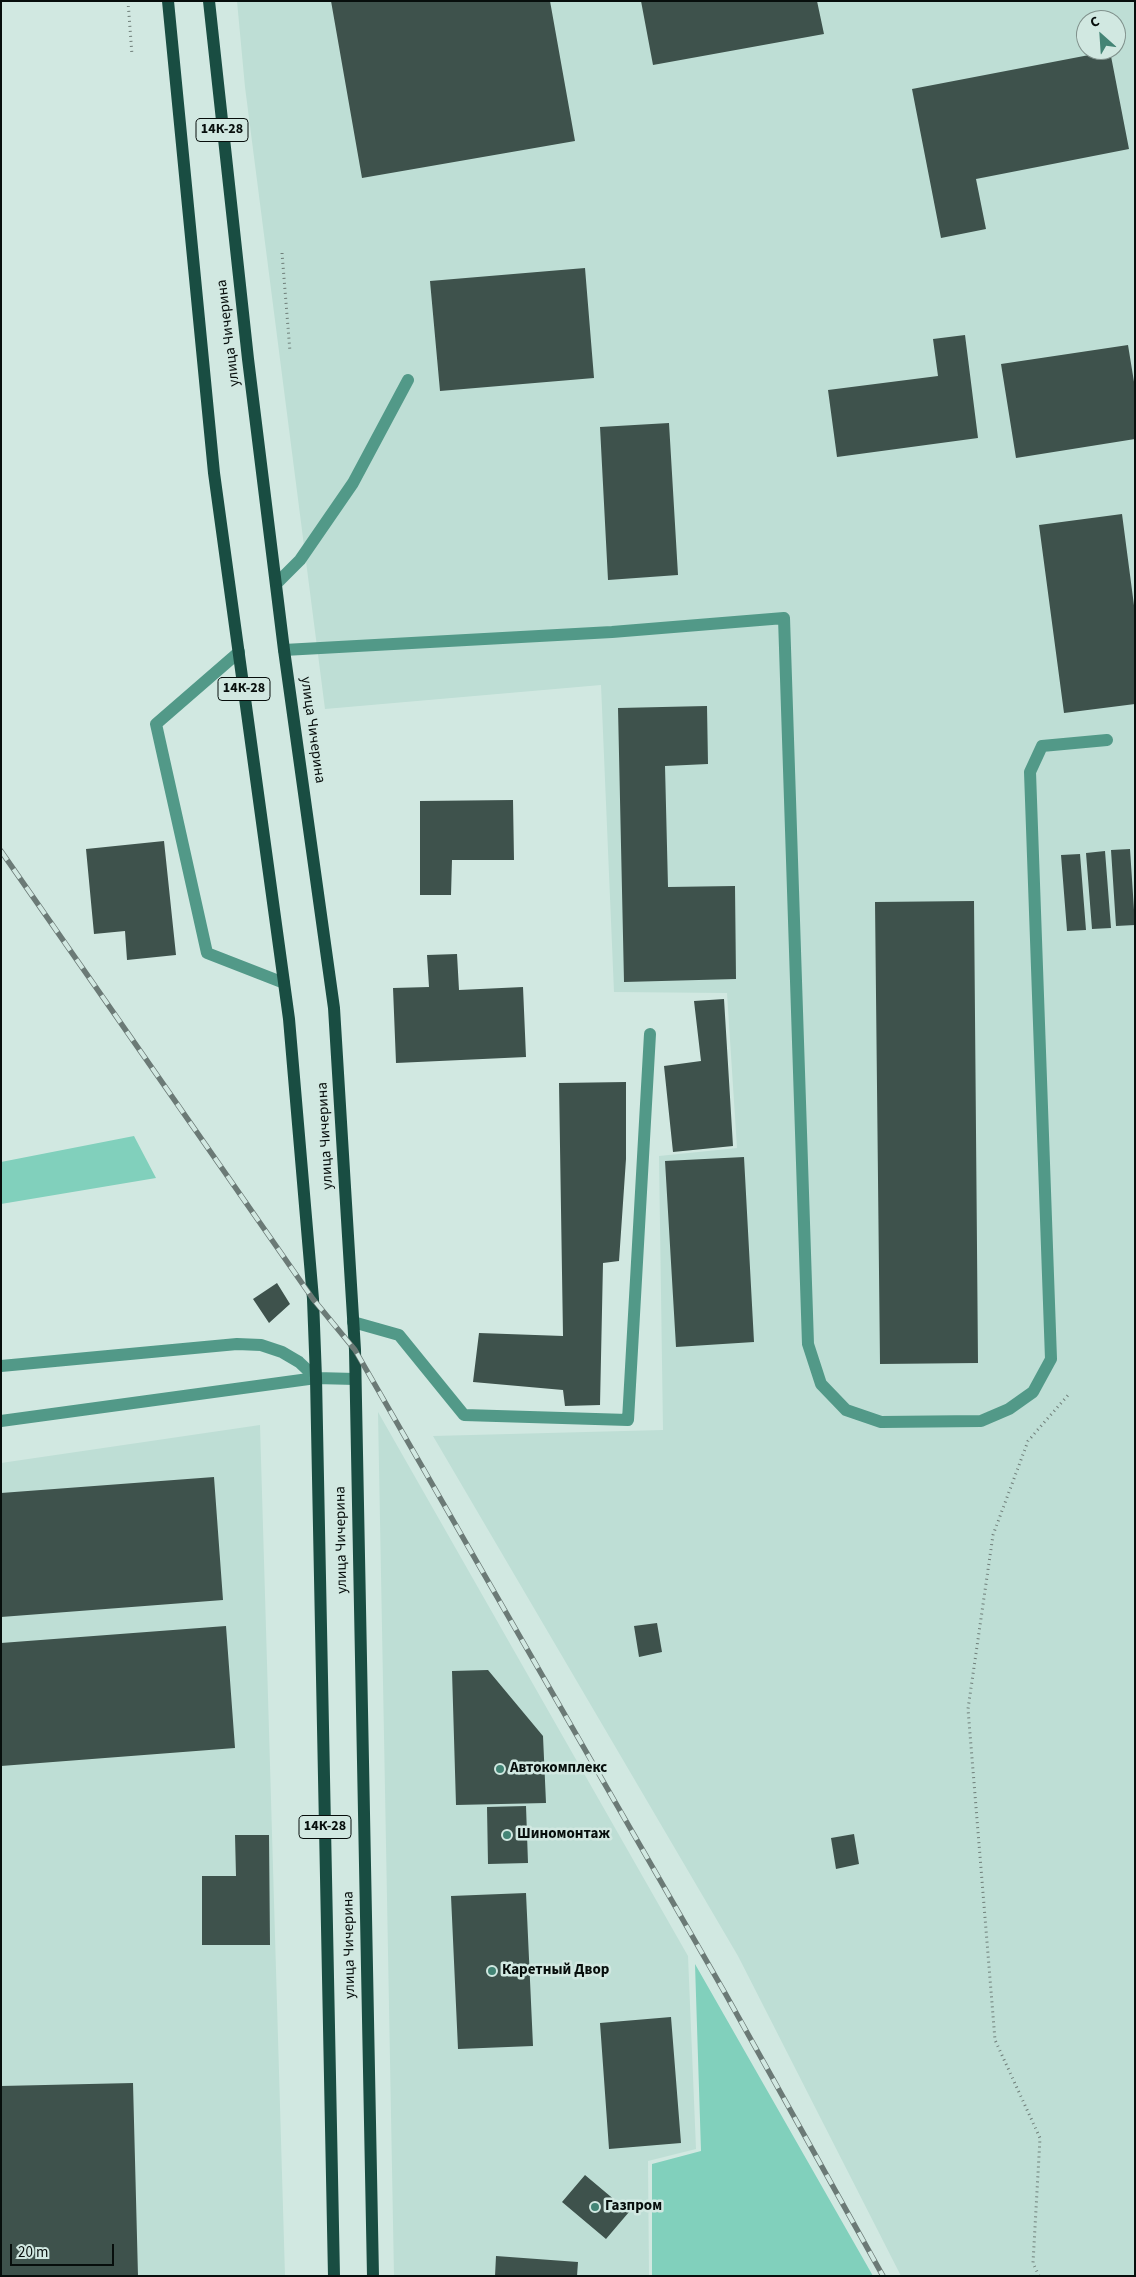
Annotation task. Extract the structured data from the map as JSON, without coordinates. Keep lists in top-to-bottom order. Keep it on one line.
{"streets":{"main road":["14К-28","улица Чичерина"]},"places":["Автокомплекс","Шиномонтаж","Каретный Двор","Газпром"],"scale_bar":"20 m","north":"top left"}
